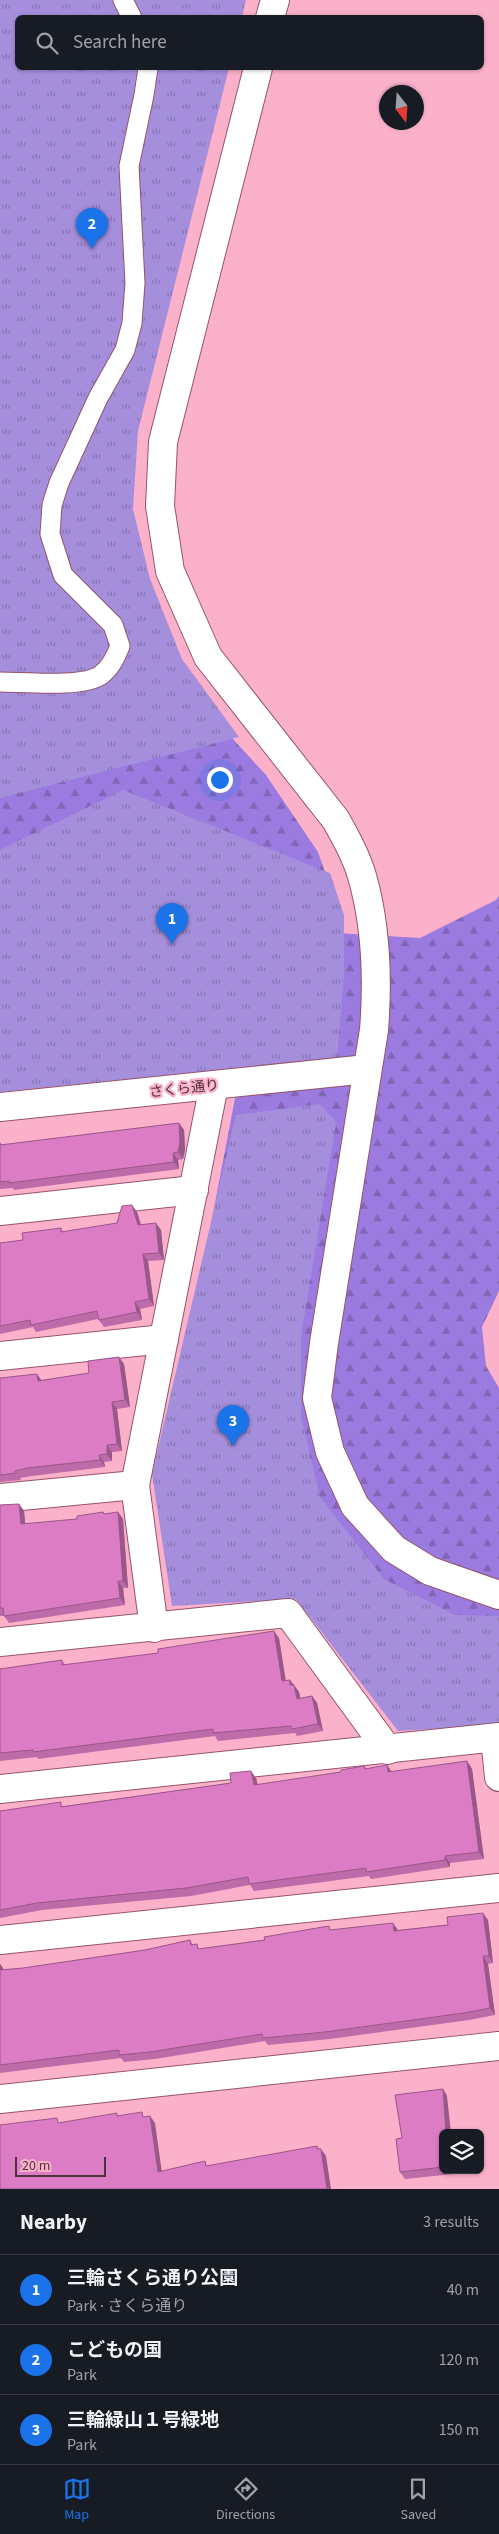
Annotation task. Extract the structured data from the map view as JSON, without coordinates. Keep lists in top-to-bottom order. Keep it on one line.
{"streets":{"street":["さくら通り"]},"scale_bar":"20 m","north":"bottom","page":{"search":"Search here","pins":["2","1","3"],"scale":"20 m","heading":["Nearby","3 results"],"list":[{"mark":"1","name":"三輪さくら通り公園","note":"Park · さくら通り","value":"40 m"},{"mark":"2","name":"こどもの国","note":"Park","value":"120 m"},{"mark":"3","name":"三輪緑山１号緑地","note":"Park","value":"150 m"}],"nav":["Map","Directions","Saved"]}}
